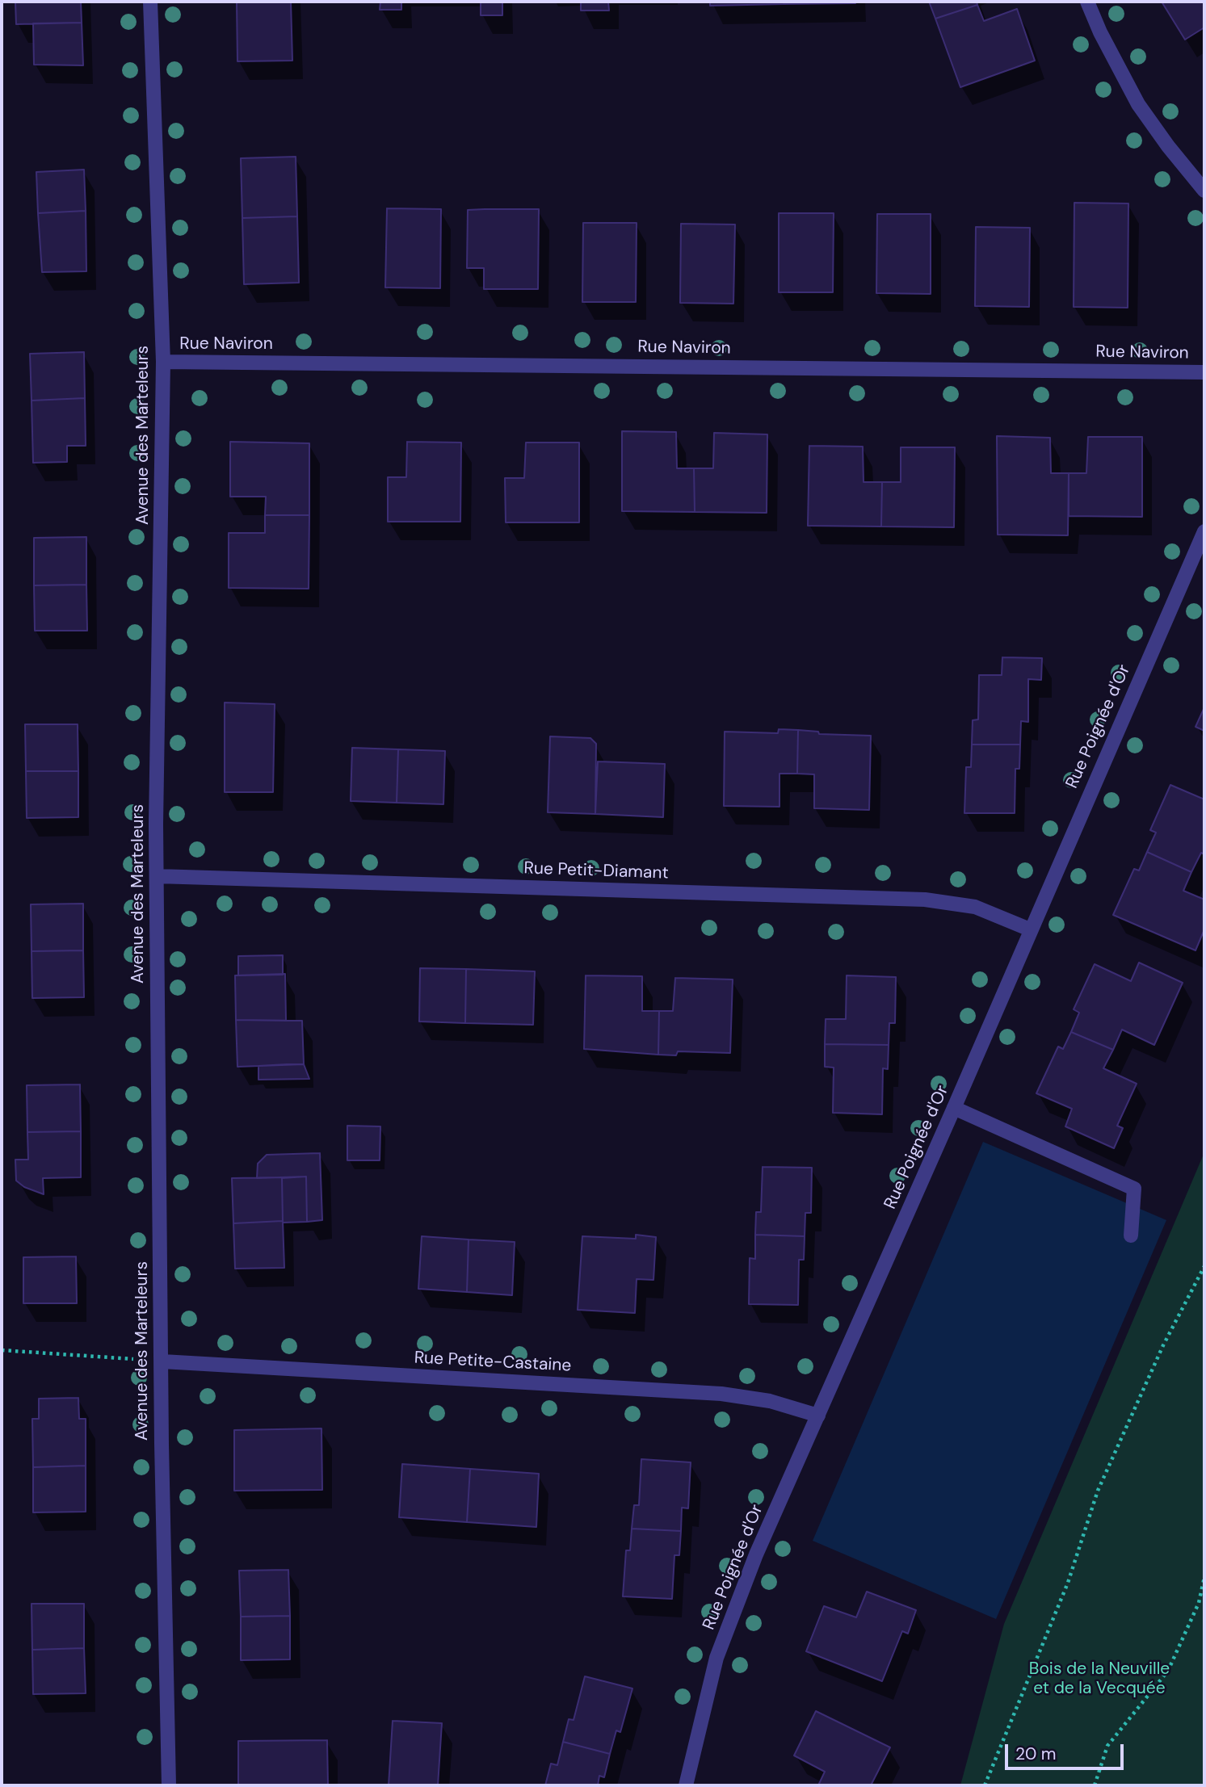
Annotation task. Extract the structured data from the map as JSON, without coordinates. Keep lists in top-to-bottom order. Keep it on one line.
{"streets":{"street":["Rue Naviron","Avenue des Marteleurs","Rue Poignée d'Or","Rue Petit-Diamant","Rue Petite-Castaine"]},"crossings":[["Rue Naviron","Avenue des Marteleurs"],["Avenue des Marteleurs","Rue Petit-Diamant"],["Avenue des Marteleurs","Rue Petite-Castaine"],["Rue Poignée d'Or","Rue Petit-Diamant"],["Rue Poignée d'Or","Rue Petite-Castaine"]],"parks":["Bois de la Neuville et de la Vecquée"],"scale_bar":"20 m"}
